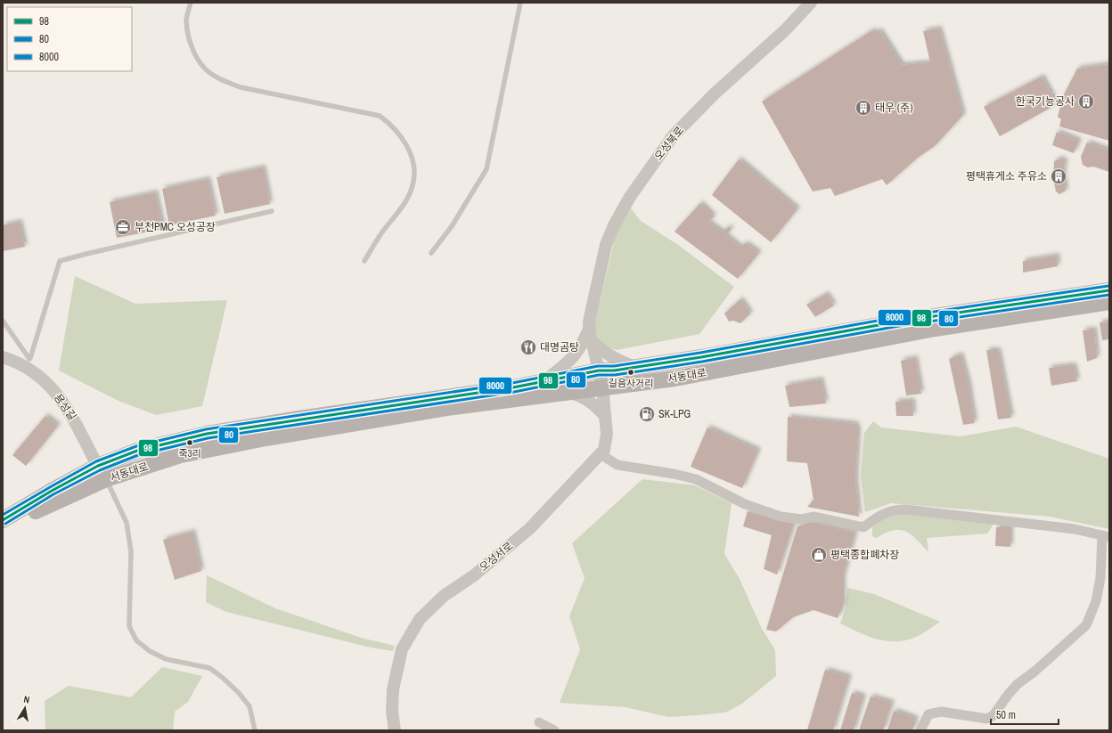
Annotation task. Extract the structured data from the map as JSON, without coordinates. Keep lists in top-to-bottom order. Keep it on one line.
{"streets":{"main road":["서동대로"],"street":["오성북로","용성길","오성서로"]},"crossings":[["오성북로","오성서로"],["서동대로","용성길"],["서동대로","오성서로"]],"places":{"building":["한국기능공사","태우 (주)","평택휴게소 주유소"],"office":["부천PMC 오성공장"],"restaurant":["대명곰탕"],"other":["길음사거리","죽3리"],"fuel station":["SK-LPG"],"shop":["평택종합폐차장"]},"lines":["transit line 8000","transit line 98","transit line 80"],"legend":["98","80","8000"],"scale_bar":"50 m","north":"top"}
